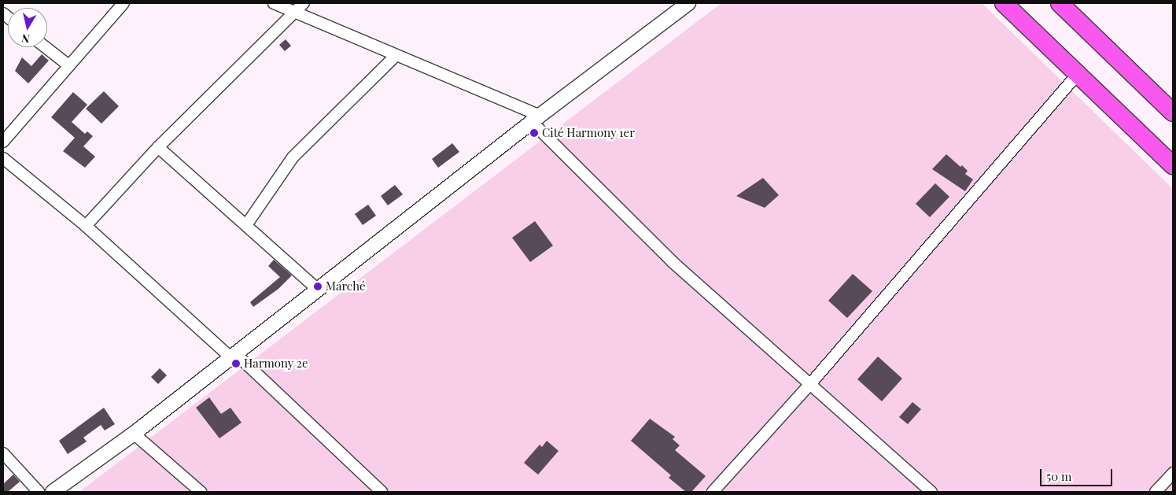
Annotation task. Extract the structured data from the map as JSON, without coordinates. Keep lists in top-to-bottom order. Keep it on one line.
{"places":["Cité Harmony 1er","Marché","Harmony 2e"],"scale_bar":"50 m","north":"bottom"}
